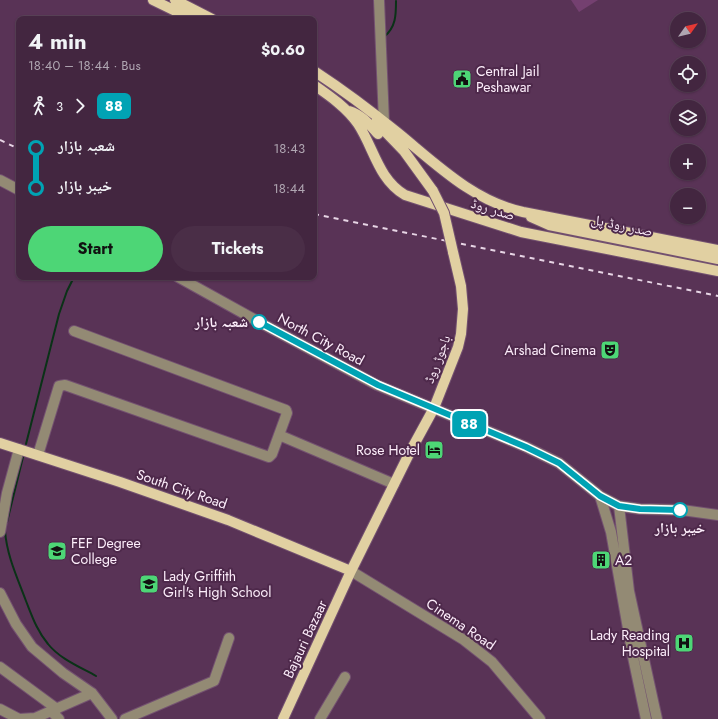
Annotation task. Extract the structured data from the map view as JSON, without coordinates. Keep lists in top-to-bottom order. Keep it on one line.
{"streets":{"main road":["صدر روڈ","صدر روڈ پل","باجوڑ روڈ","South City Road","Bajauri Bazaar"],"street":["North City Road","Cinema Road"]},"crossings":[["صدر روڈ","صدر روڈ پل"],["صدر روڈ","باجوڑ روڈ"],["North City Road","باجوڑ روڈ"],["باجوڑ روڈ","South City Road"],["باجوڑ روڈ","Cinema Road"],["باجوڑ روڈ","Bajauri Bazaar"],["South City Road","Cinema Road"],["South City Road","Bajauri Bazaar"],["Cinema Road","Bajauri Bazaar"]],"places":{"public building":["Central Jail Peshawar"],"other":["شعبہ بازار","خیبر بازار"],"theatre":["Arshad Cinema"],"hotel":["Rose Hotel"],"school or university":["FEF Degree College","Lady Griffith Girl's High School"],"building":["A2"],"hospital":["Lady Reading Hospital"]},"lines":["bus line 88"],"north":"top right","page":{"on_map":"88","map_buttons":["+","−"],"heading":["4 min","18:40 – 18:44 · Bus","$0.60"],"legs":["3","88"],"list":[{"name":"شعبہ بازار","value":"18:43"},{"name":"خیبر بازار","value":"18:44"}],"buttons":["Start","Tickets"]}}
